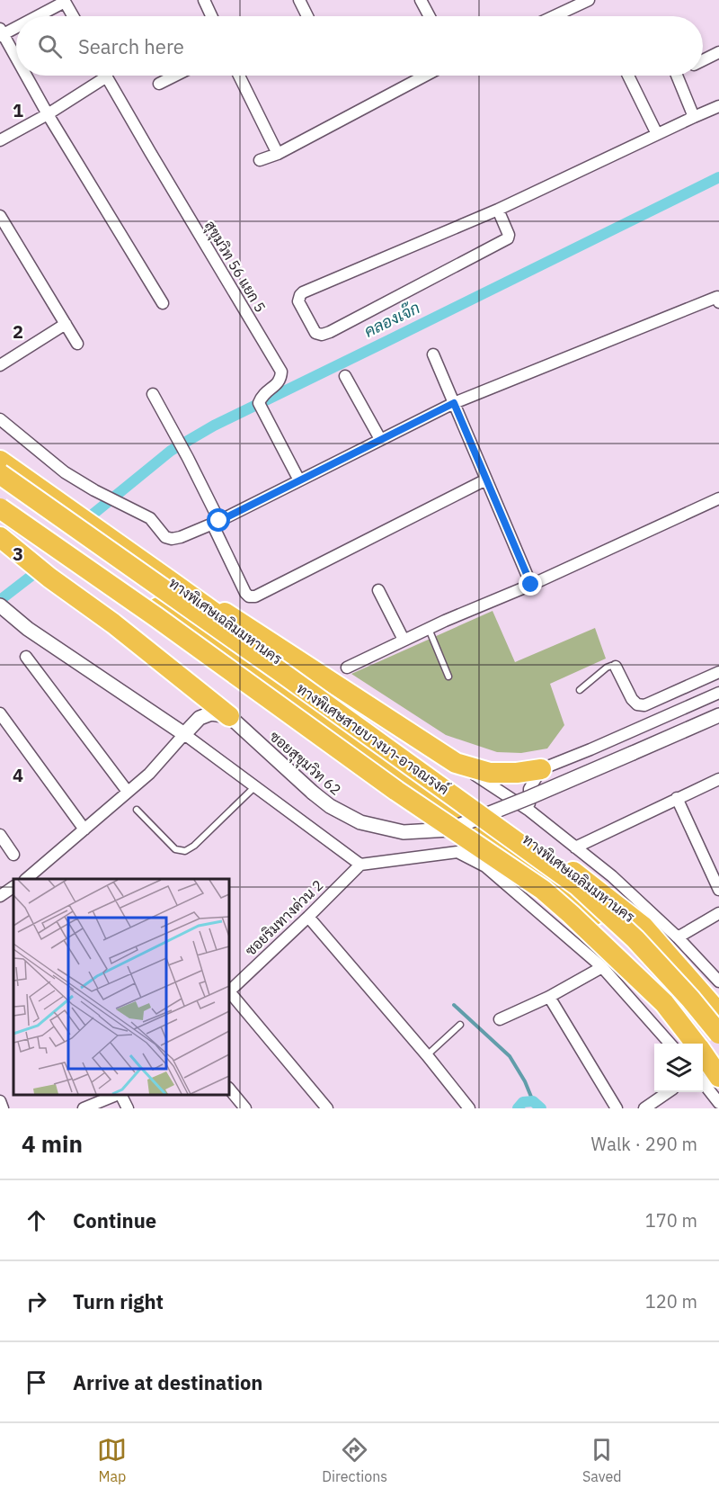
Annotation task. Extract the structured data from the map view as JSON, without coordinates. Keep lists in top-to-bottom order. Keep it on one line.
{"streets":{"highway":["ทางพิเศษเฉลิมมหานคร","ทางพิเศษสายบางนา-อาจณรงค์"],"street":["สุขุมวิท 56 แยก 5","ซอยสุขุมวิท 62","ซอยริมทางด่วน 2"]},"water":["คลองเจ๊ก"],"page":{"search":"Search here","heading":["4 min","Walk · 290 m"],"list":[["Continue","170 m"],["Turn right","120 m"],"Arrive at destination"],"nav":["Map","Directions","Saved"]},"grid":{"rows":["1","2","3","4"]}}
